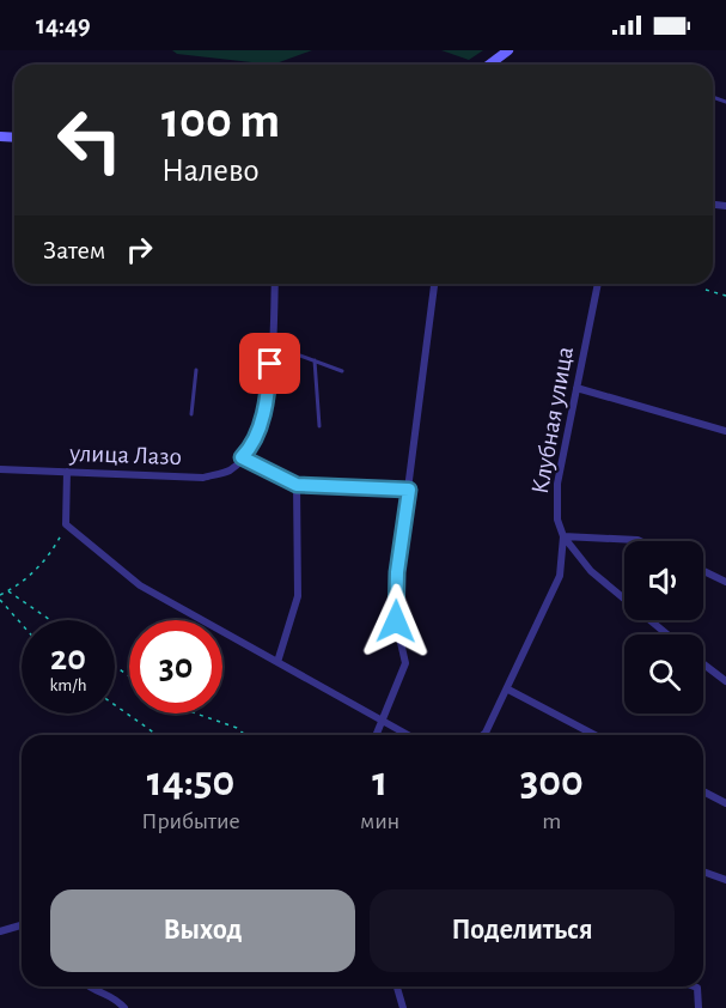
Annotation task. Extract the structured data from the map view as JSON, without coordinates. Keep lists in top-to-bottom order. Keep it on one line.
{"streets":{"street":["Клубная улица","улица Лазо"]},"page":{"status":"14:49","turn":["100 m","Налево"],"then":"Затем","speed":"20 km/h","limit":"30","eta":["14:50","Прибытие","1","мин","300","m"],"buttons":["Выход","Поделиться"]}}
